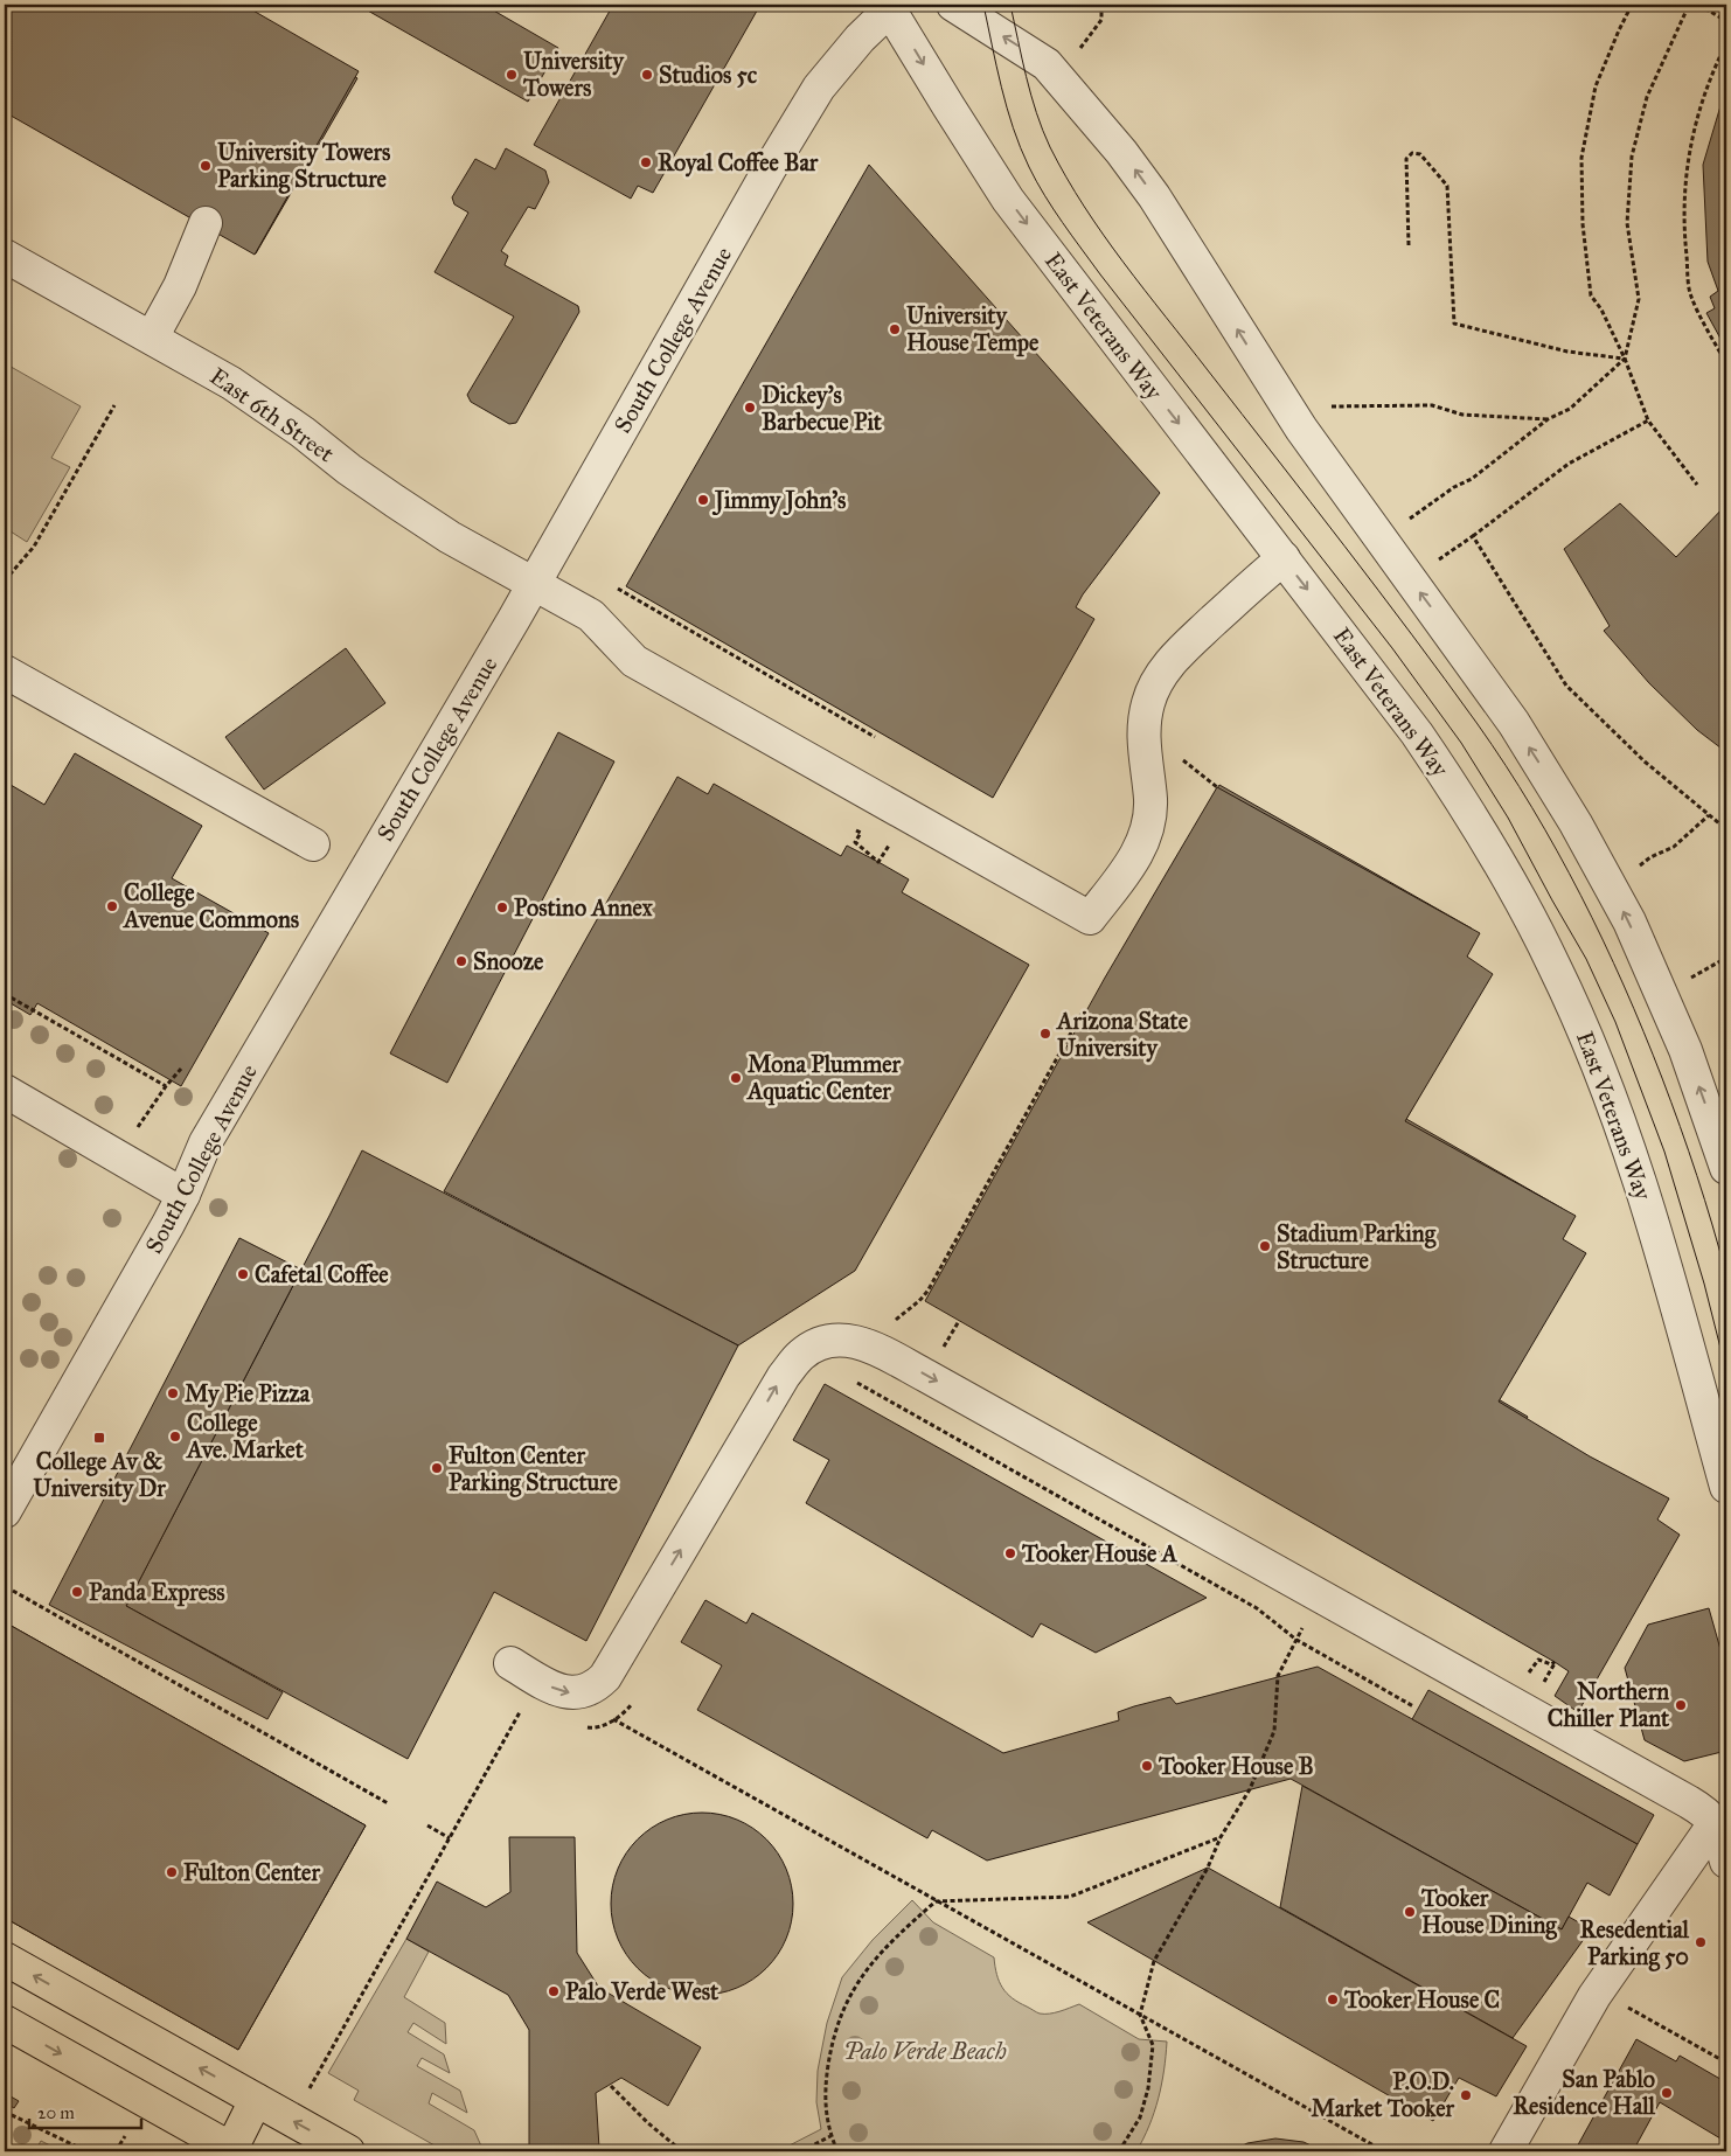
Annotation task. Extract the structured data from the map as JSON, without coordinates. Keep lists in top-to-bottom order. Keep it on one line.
{"streets":{"street":["East Veterans Way","South College Avenue","East 6th Street"]},"crossings":[["East Veterans Way","South College Avenue"],["East Veterans Way","East 6th Street"],["South College Avenue","East 6th Street"]],"parks":["Palo Verde Beach"],"places":{"other":["University Towers","Studios 5c","Royal Coffee Bar","University Towers Parking Structure","University House Tempe","Dickey's Barbecue Pit","Jimmy John's","College Avenue Commons","Postino Annex","Snooze","Arizona State University","Mona Plummer Aquatic Center","Stadium Parking Structure","Cafetal Coffee","My Pie Pizza","College Ave. Market","Fulton Center Parking Structure","Tooker House A","Panda Express","Northern Chiller Plant","Tooker House B","Fulton Center","Tooker House Dining","Resedential Parking 50","Palo Verde West","Tooker House C","San Pablo Residence Hall","P.O.D. Market Tooker"],"transit":["College Av & University Dr"]},"scale_bar":"20 m"}
